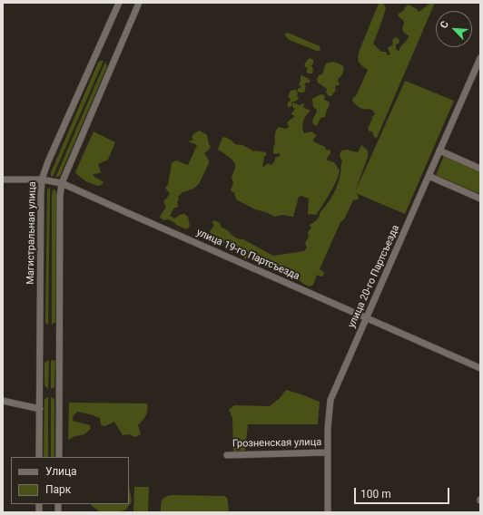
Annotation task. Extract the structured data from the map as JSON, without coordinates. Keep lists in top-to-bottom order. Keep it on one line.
{"streets":{"street":["Магистральная улица","улица 19-го Партсъезда","улица 20-го Партсъезда","Грозненская улица"]},"crossings":[["Магистральная улица","улица 19-го Партсъезда"],["улица 19-го Партсъезда","улица 20-го Партсъезда"],["улица 20-го Партсъезда","Грозненская улица"]],"legend":["Улица","Парк"],"scale_bar":"100 m","north":"top left"}
